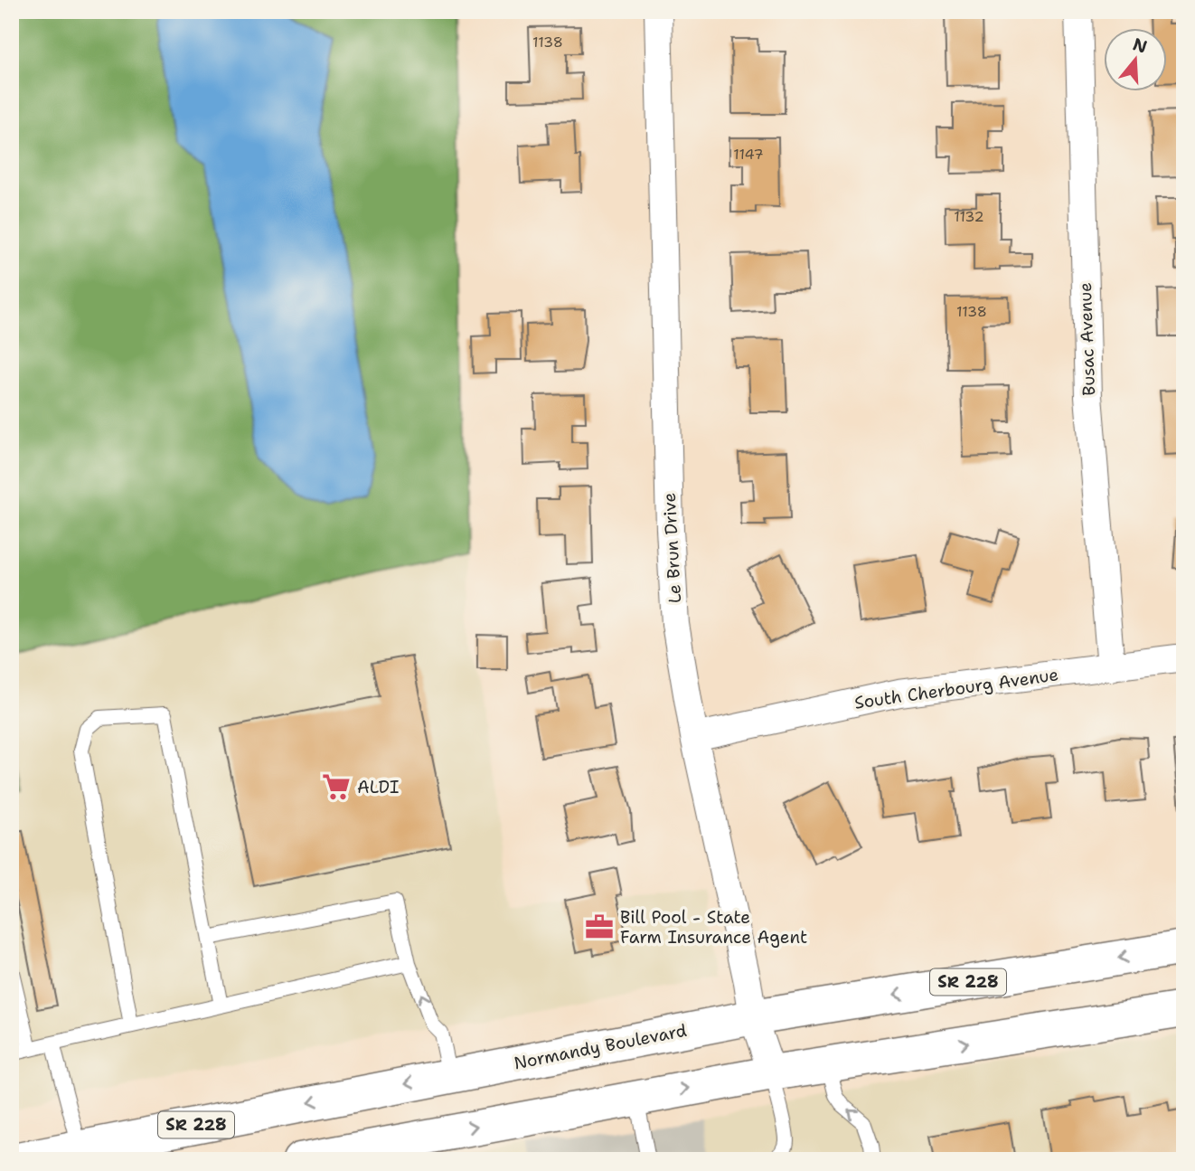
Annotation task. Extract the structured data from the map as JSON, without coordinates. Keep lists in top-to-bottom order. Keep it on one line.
{"streets":{"main road":["SR 228","Normandy Boulevard"],"street":["Busac Avenue","Le Brun Drive","South Cherbourg Avenue"]},"crossings":[["Busac Avenue","South Cherbourg Avenue"],["Le Brun Drive","South Cherbourg Avenue"],["Le Brun Drive","Normandy Boulevard"]],"places":{"supermarket":["ALDI"],"office":["Bill Pool - State Farm Insurance Agent"]},"house_numbers":["1138","1147","1132","1138"],"north":"top"}
